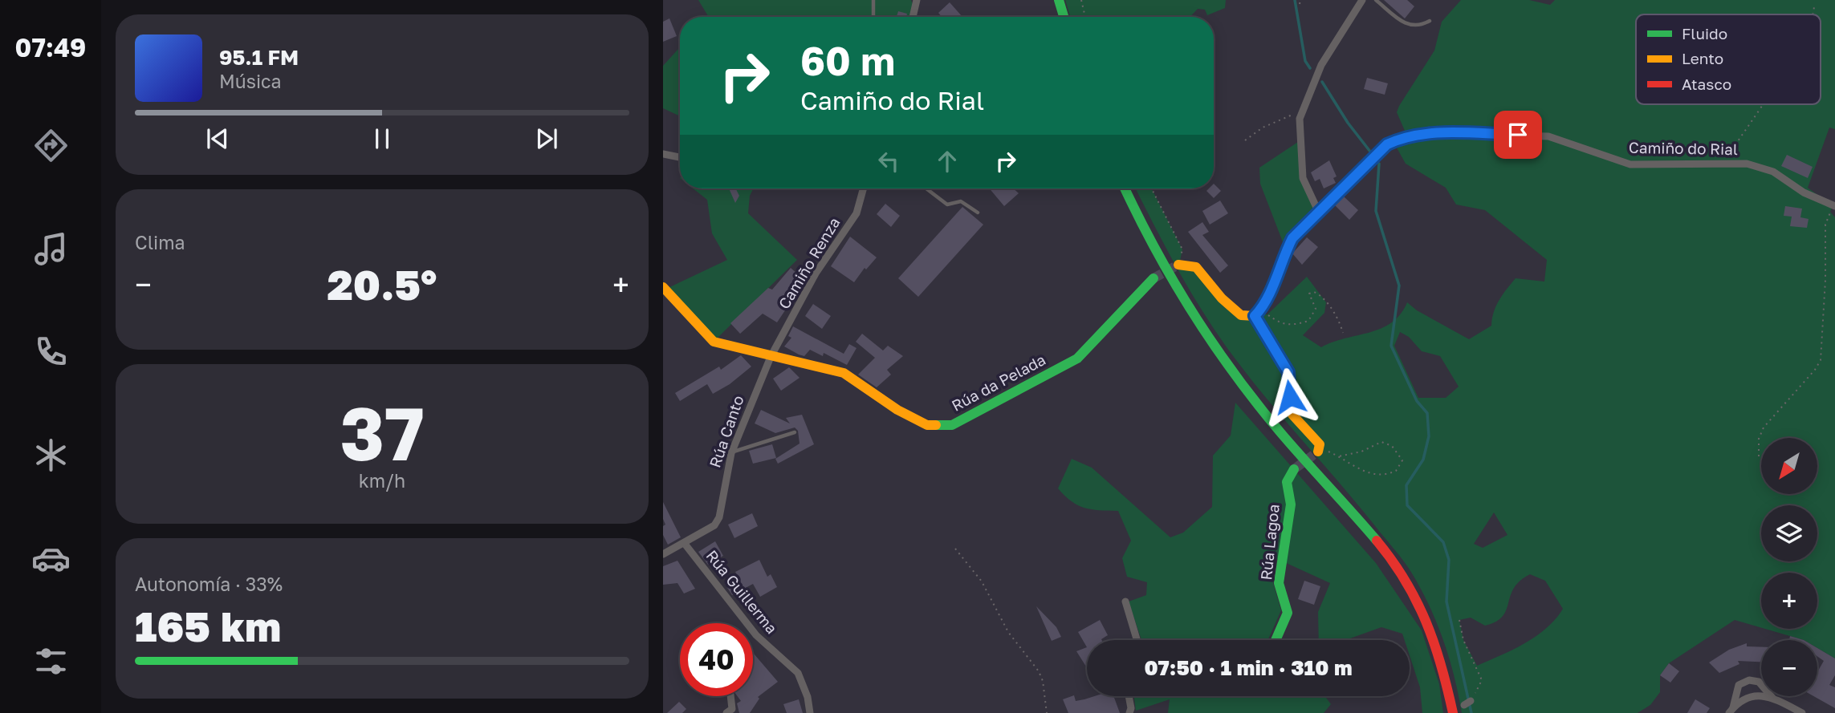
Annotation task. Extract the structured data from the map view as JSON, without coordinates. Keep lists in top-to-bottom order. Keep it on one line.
{"streets":{"street":["Camiño do Rial","Camiño Renza","Rúa da Pelada","Rúa Canto","Rúa Lagoa","Rúa Guillerma"]},"crossings":[["Camiño Renza","Rúa da Pelada"],["Camiño Renza","Rúa Canto"],["Rúa da Pelada","Rúa Canto"],["Rúa Canto","Rúa Guillerma"]],"legend":["Fluido","Lento","Atasco"],"north":"bottom left","page":{"tabs":"07:49","turn":["60 m","Camiño do Rial"],"song":["95.1 FM","Música"],"tile":["Clima",["37","km/h"],["Autonomía · 33%","165 km"]],"heat":["−","20.5°","+"],"map_buttons":["+","−"],"limit":"40","trip":"07:50 · 1 min · 310 m"}}
